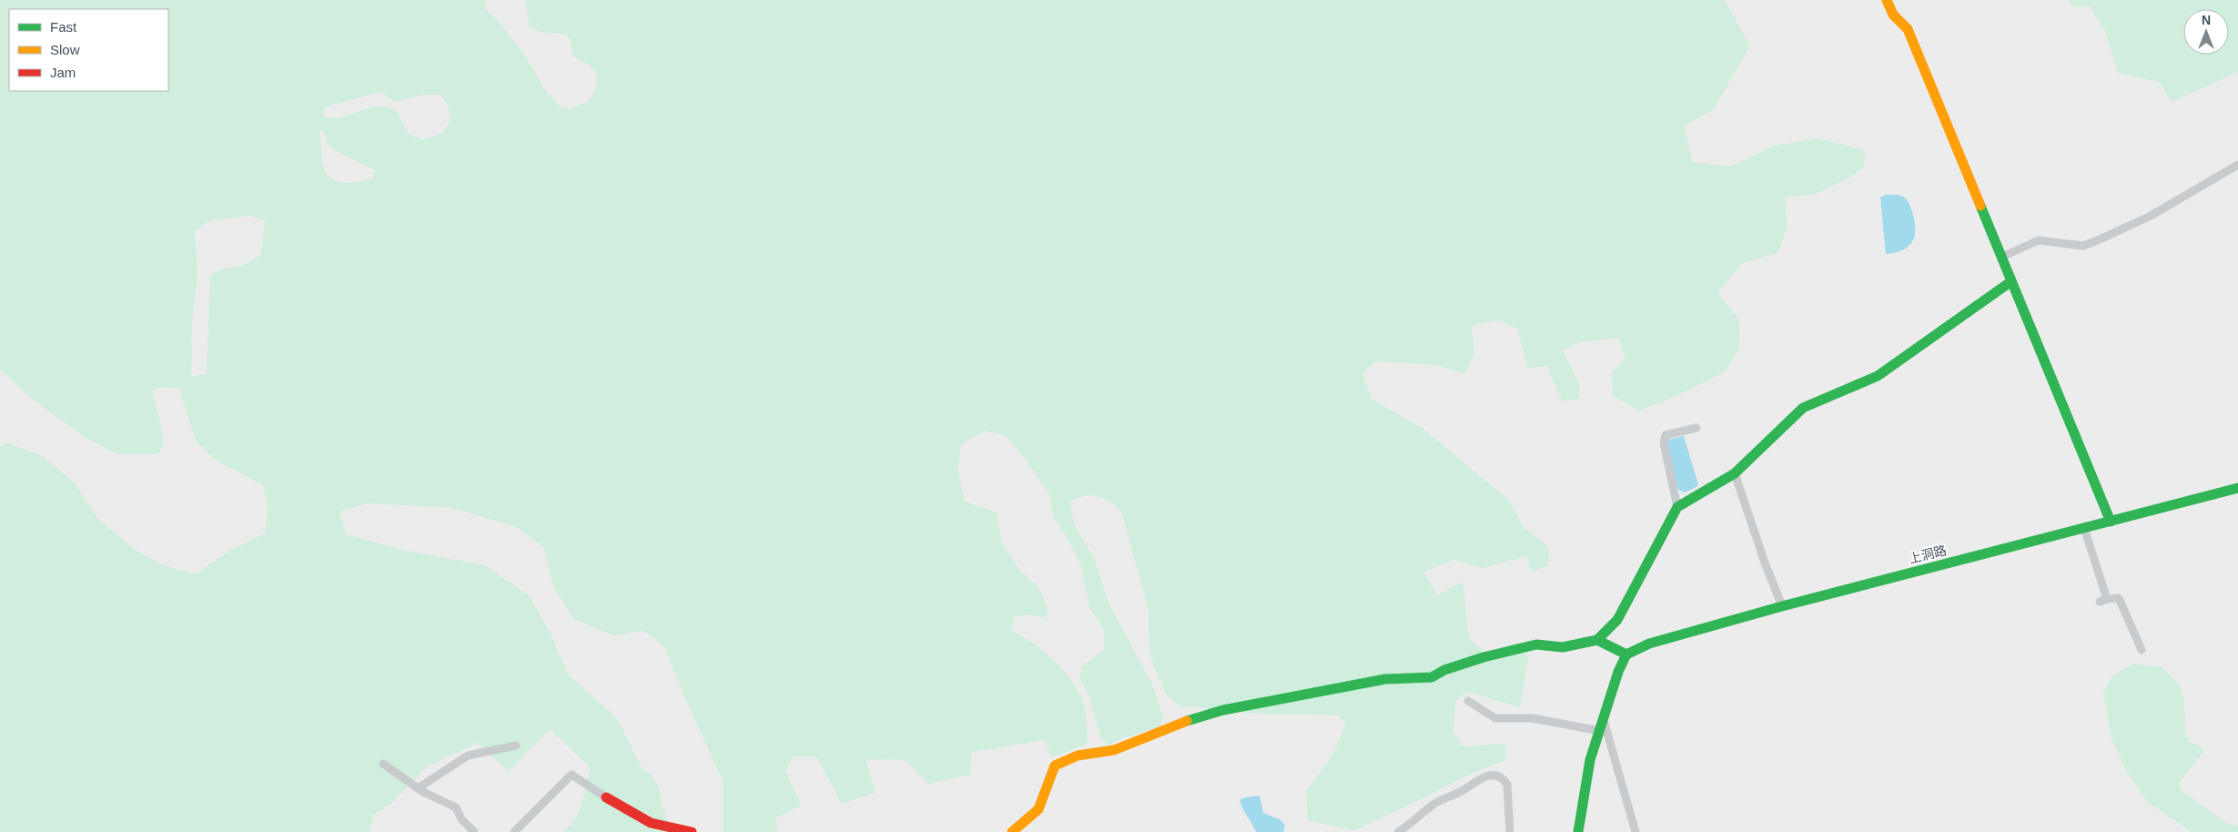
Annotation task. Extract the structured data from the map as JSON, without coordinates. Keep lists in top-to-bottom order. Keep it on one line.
{"streets":{"street":["上洞路"]},"legend":["Fast","Slow","Jam"],"north":"top"}
